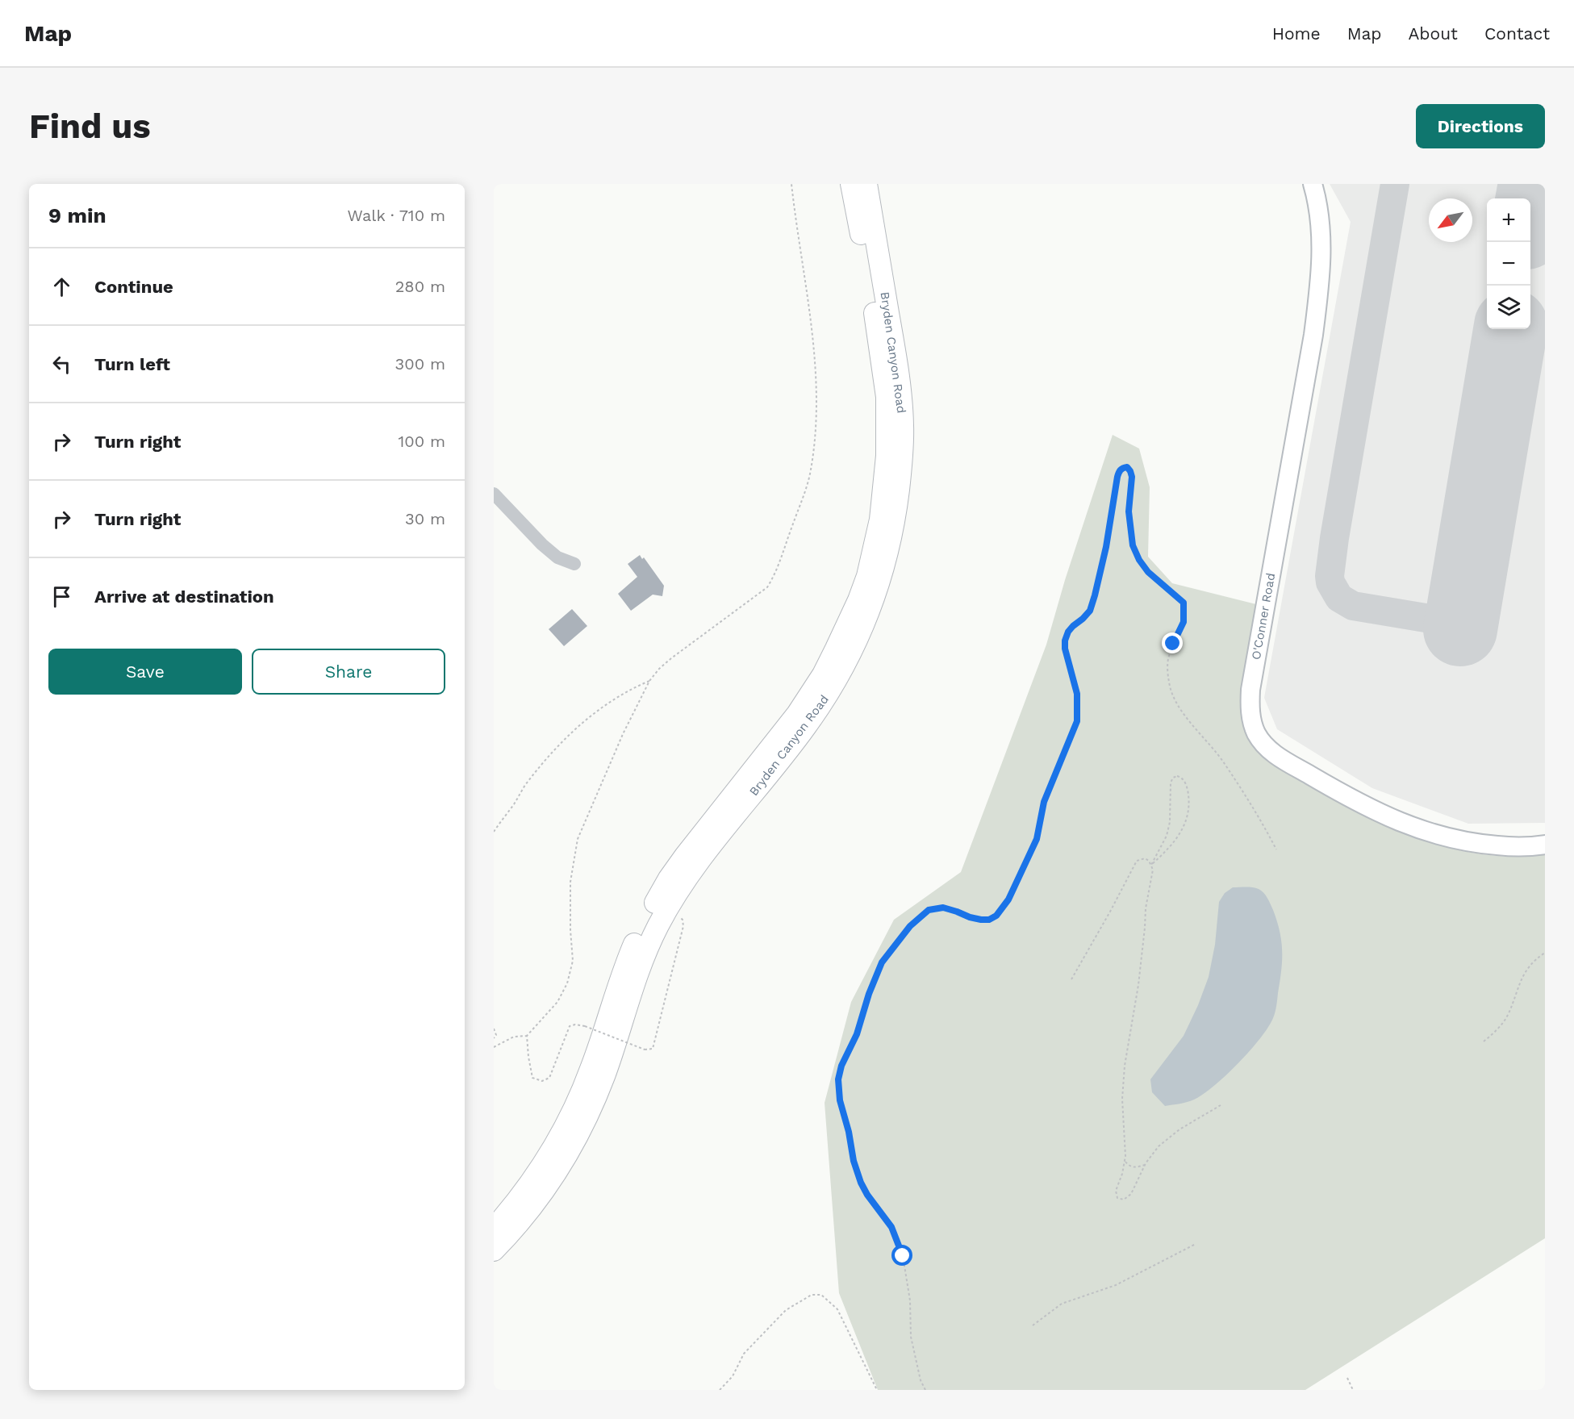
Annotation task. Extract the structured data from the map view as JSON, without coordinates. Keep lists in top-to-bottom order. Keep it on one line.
{"streets":{"main road":["Bryden Canyon Road"],"street":["O'Conner Road"]},"north":"bottom left","page":{"header":"Map","nav":["Home","Map","About","Contact"],"buttons":["Directions",["Save","Share"]],"title":"Find us","heading":["9 min","Walk · 710 m"],"map_buttons":["+","−"],"list":[["Continue","280 m"],["Turn left","300 m"],["Turn right","100 m"],["Turn right","30 m"],"Arrive at destination"]}}
